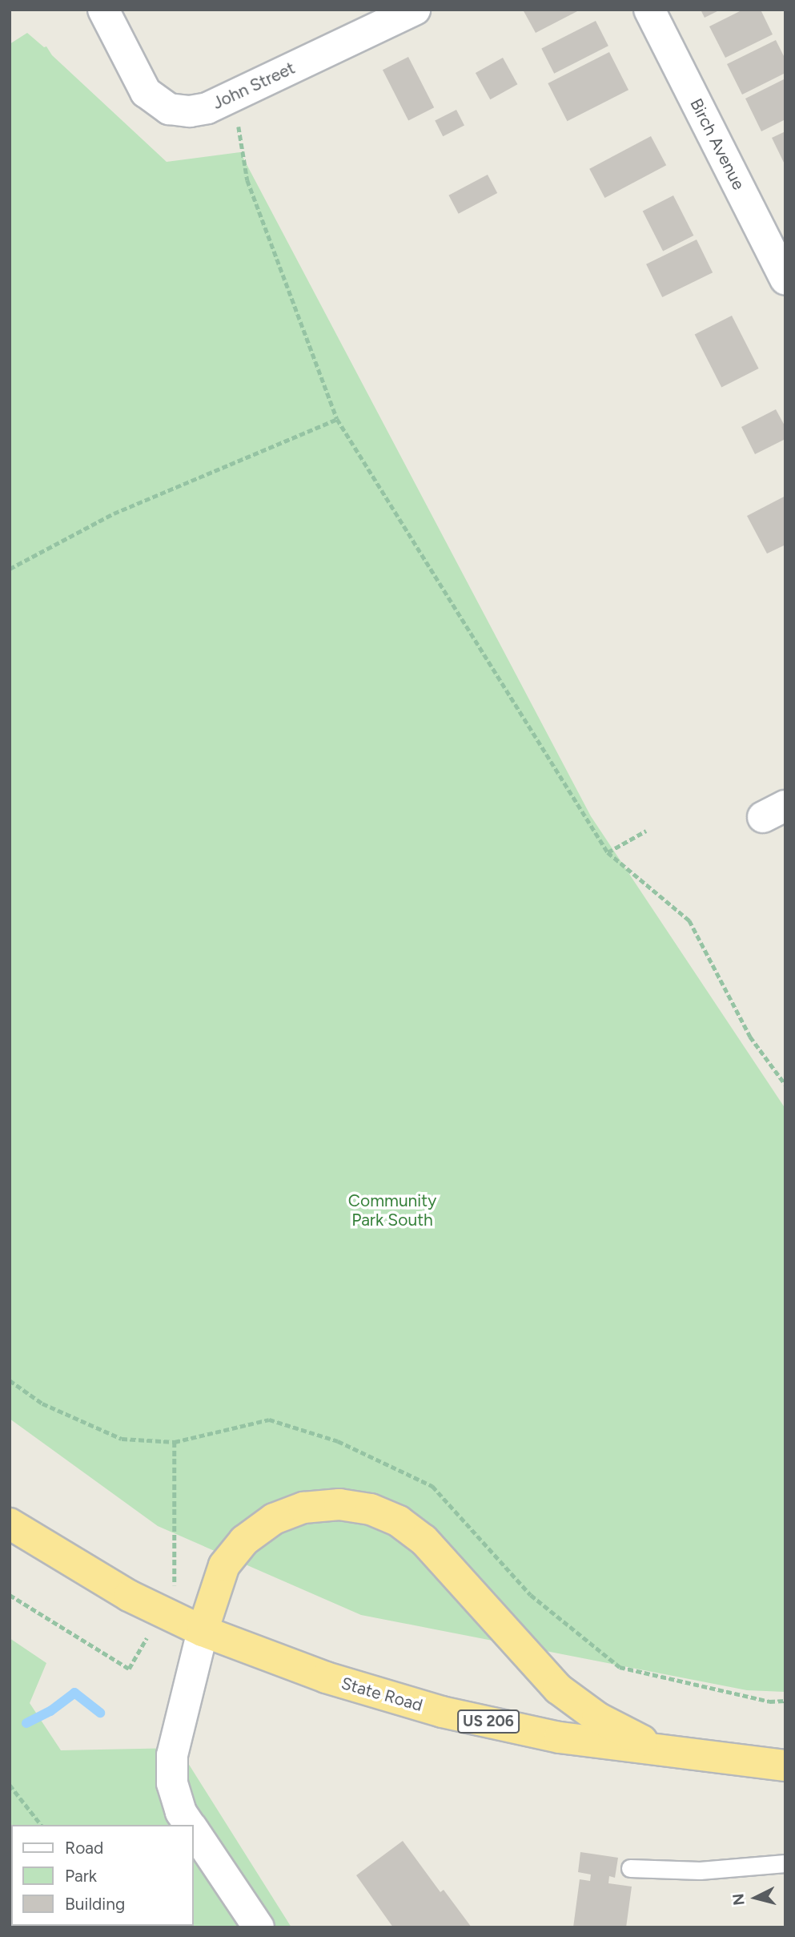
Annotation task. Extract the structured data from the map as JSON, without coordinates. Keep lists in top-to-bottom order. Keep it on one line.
{"streets":{"highway":["State Road","US 206"],"street":["John Street","Birch Avenue"]},"parks":["Community Park South"],"legend":["Road","Park","Building"],"north":"left"}
